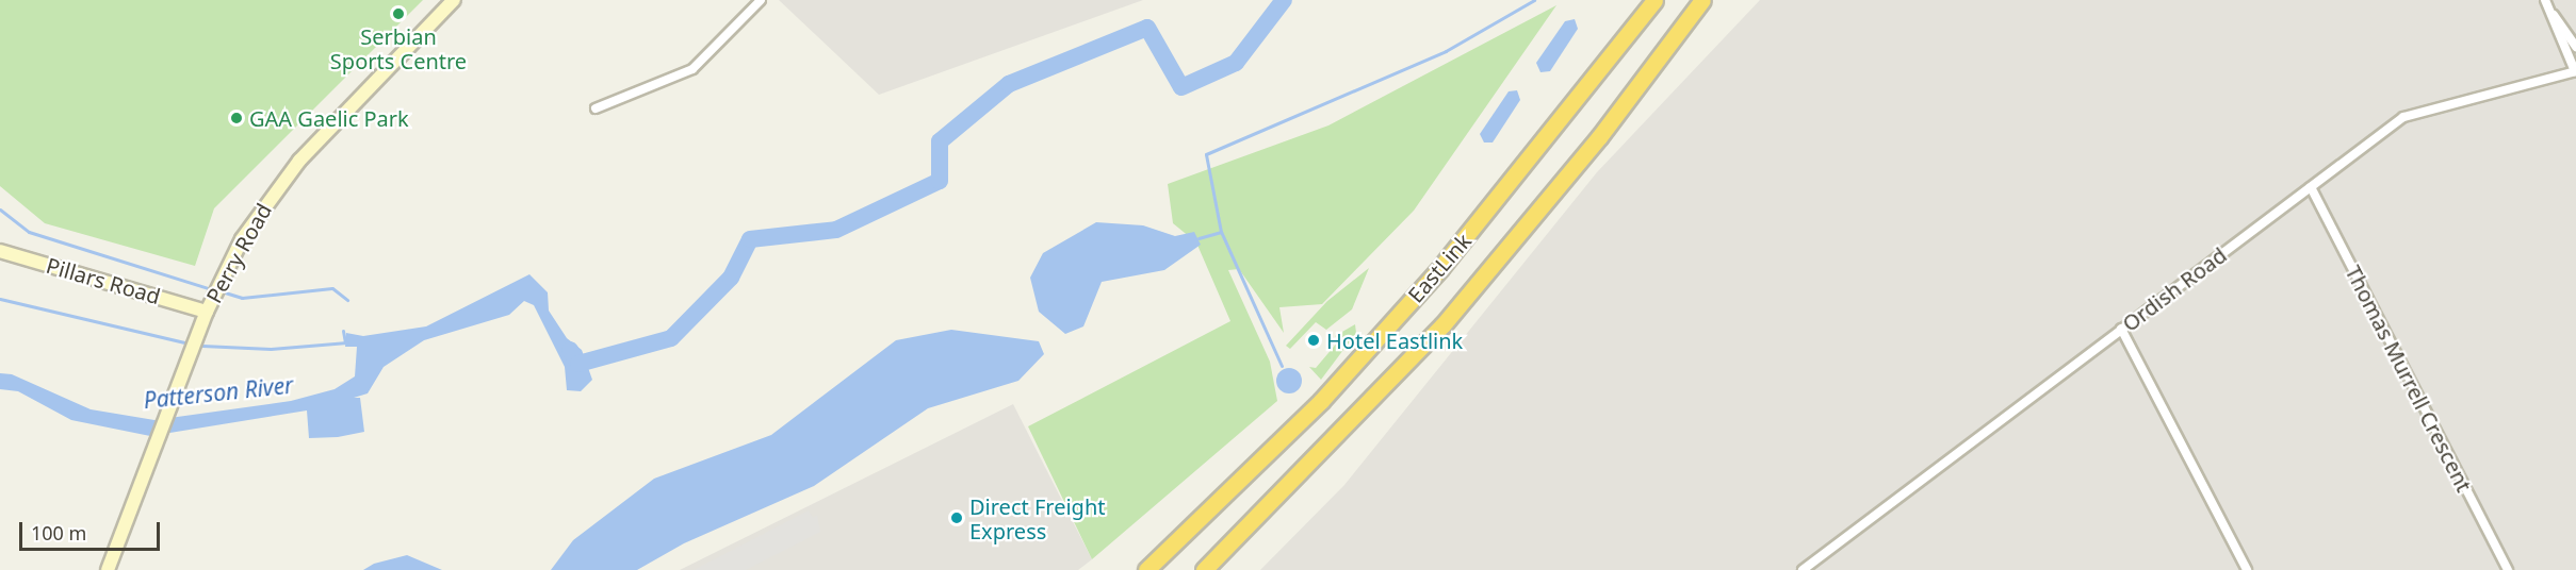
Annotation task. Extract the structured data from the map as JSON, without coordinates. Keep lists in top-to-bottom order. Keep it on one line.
{"streets":{"highway":["EastLink"],"main road":["Perry Road","Pillars Road"],"street":["Ordish Road","Thomas Murrell Crescent"]},"crossings":[["Perry Road","Pillars Road"],["Ordish Road","Thomas Murrell Crescent"]],"water":["Patterson River"],"places":["Serbian Sports Centre","GAA Gaelic Park","Hotel Eastlink","Direct Freight Express"],"scale_bar":"100 m"}
